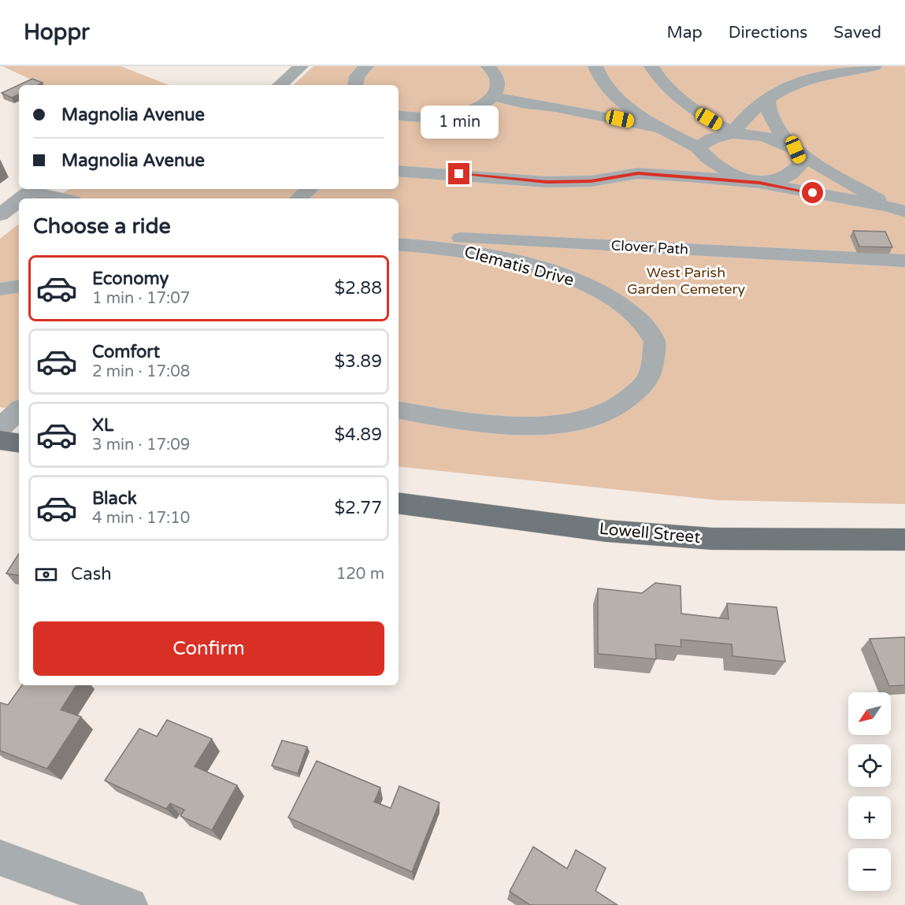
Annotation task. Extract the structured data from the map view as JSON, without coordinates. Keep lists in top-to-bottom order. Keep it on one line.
{"streets":{"main road":["Lowell Street"],"street":["Clover Path","Clematis Drive"]},"parks":["West Parish Garden Cemetery"],"north":"bottom left","page":{"header":"Hoppr","nav":["Map","Directions","Saved"],"banner":["Magnolia Avenue","Magnolia Avenue"],"bubble":"1 min","heading":"Choose a ride","list":[{"name":"Economy","note":"1 min · 17:07","value":"$2.88"},{"name":"Comfort","note":"2 min · 17:08","value":"$3.89"},{"name":"XL","note":"3 min · 17:09","value":"$4.89"},{"name":"Black","note":"4 min · 17:10","value":"$2.77"}],"pay":["Cash","120 m"],"buttons":"Confirm","map_buttons":["+","−"]}}
